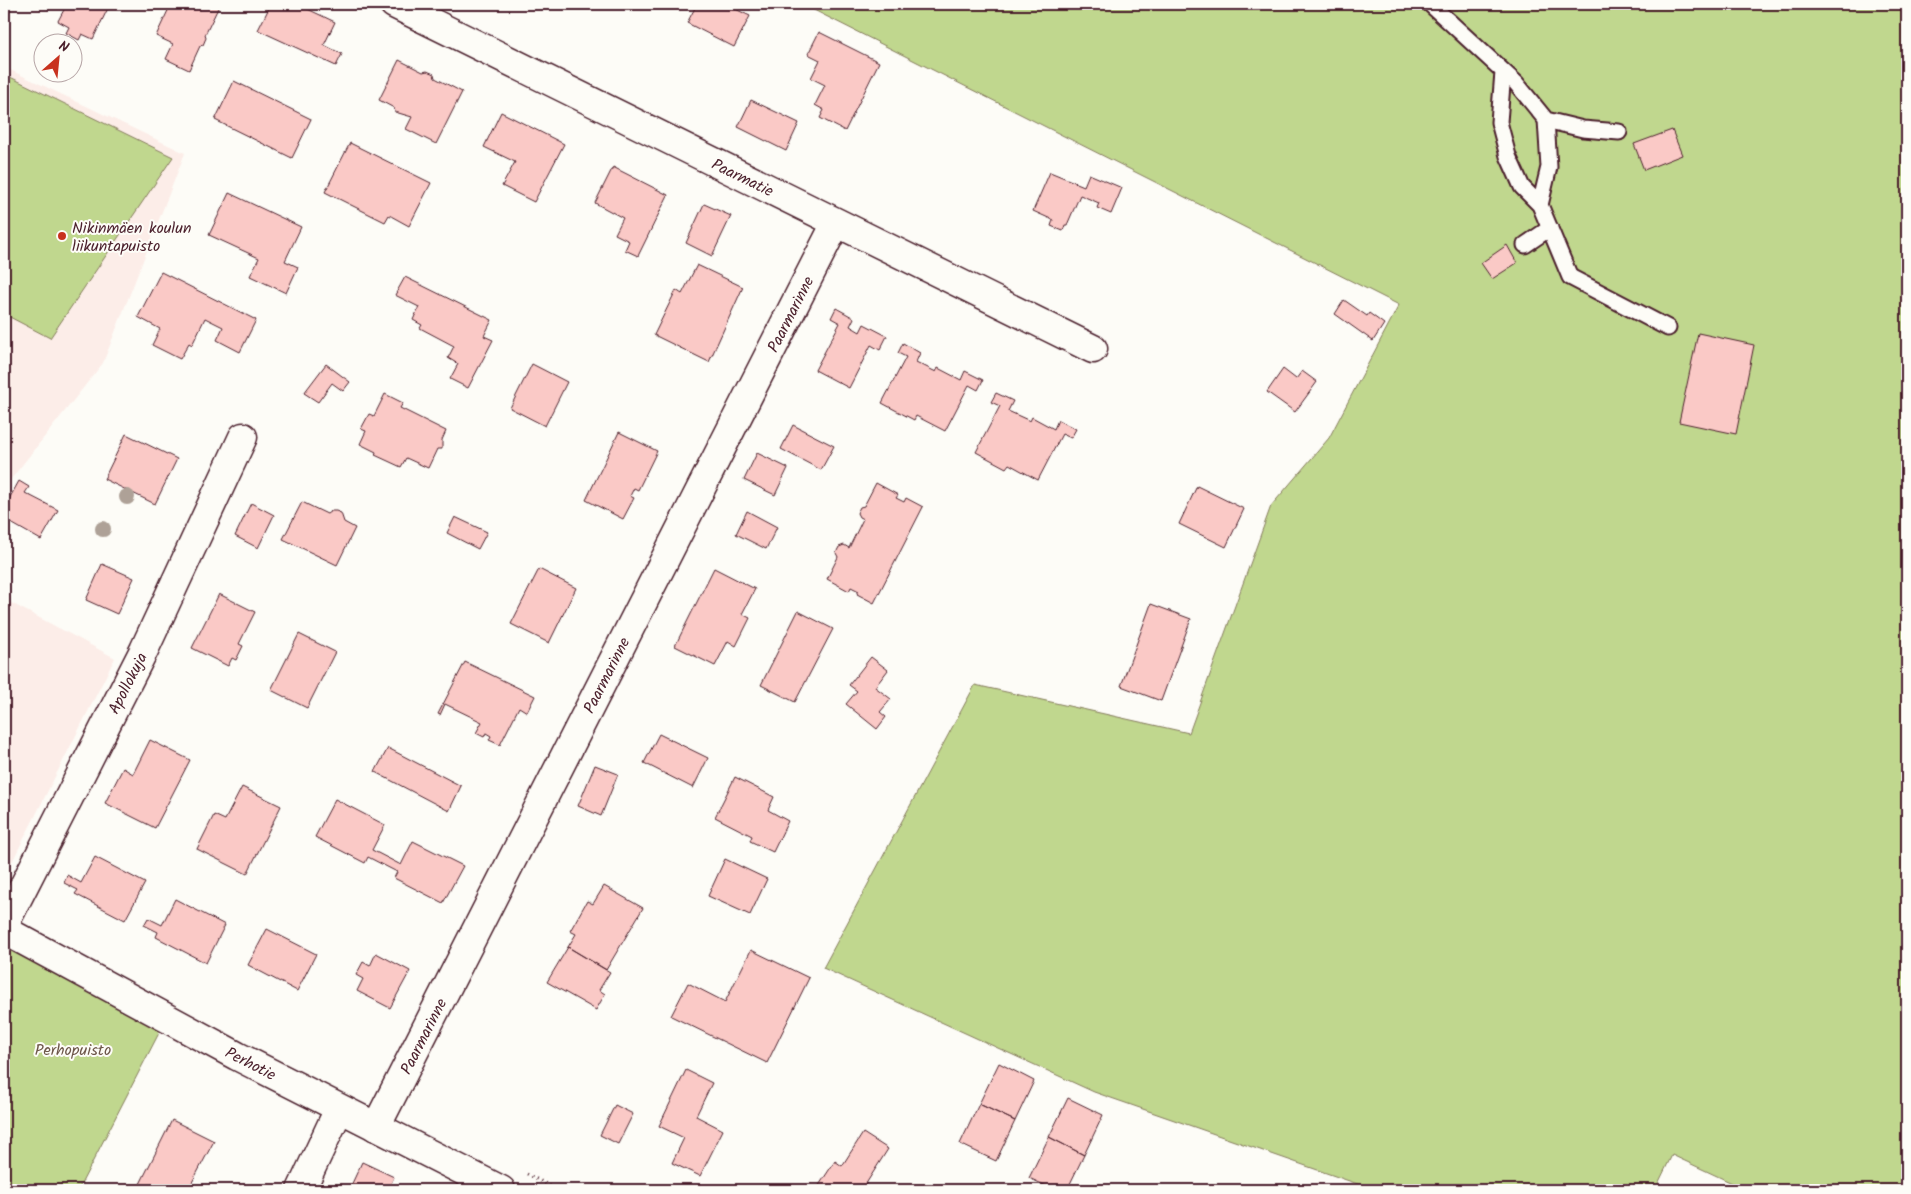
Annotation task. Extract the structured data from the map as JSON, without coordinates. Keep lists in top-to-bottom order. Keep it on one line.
{"streets":{"street":["Paarmatie","Paarmarinne","Apollokuja","Perhotie"]},"crossings":[["Paarmatie","Paarmarinne"],["Paarmarinne","Perhotie"]],"parks":["Perhopuisto"],"places":["Nikinmäen koulun liikuntapuisto"],"north":"top right"}
